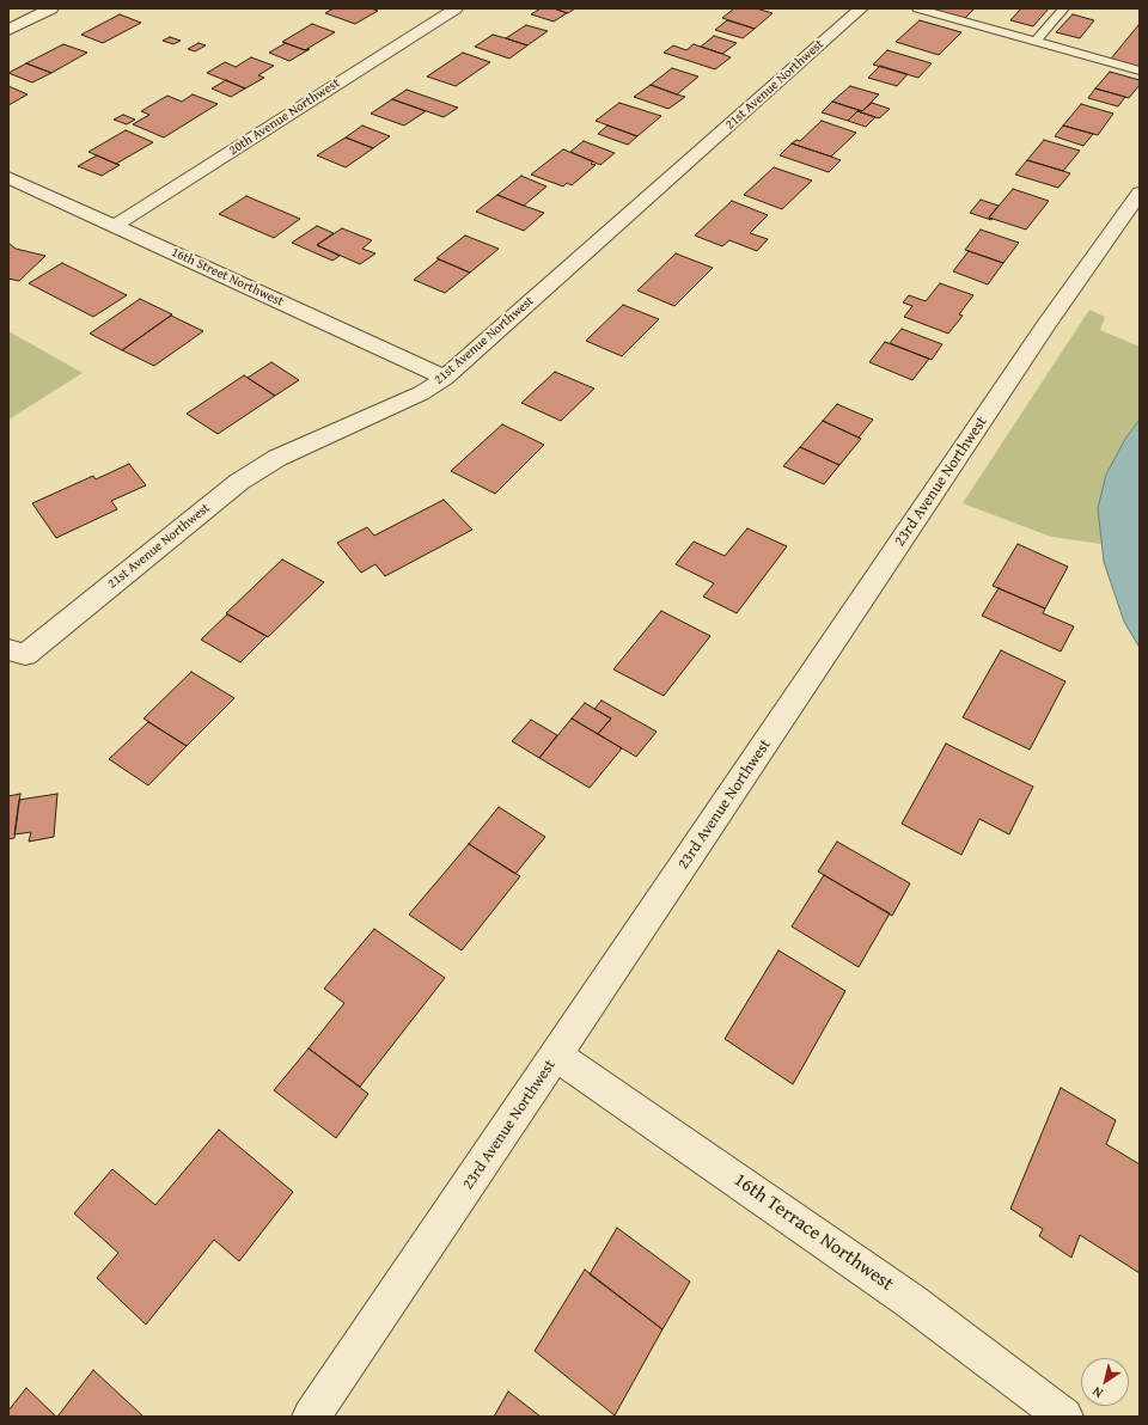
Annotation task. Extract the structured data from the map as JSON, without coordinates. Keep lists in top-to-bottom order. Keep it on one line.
{"streets":{"street":["21st Avenue Northwest","20th Avenue Northwest","16th Street Northwest","23rd Avenue Northwest","16th Terrace Northwest"]},"crossings":[["21st Avenue Northwest","16th Street Northwest"],["20th Avenue Northwest","16th Street Northwest"],["23rd Avenue Northwest","16th Terrace Northwest"]],"north":"bottom left"}
